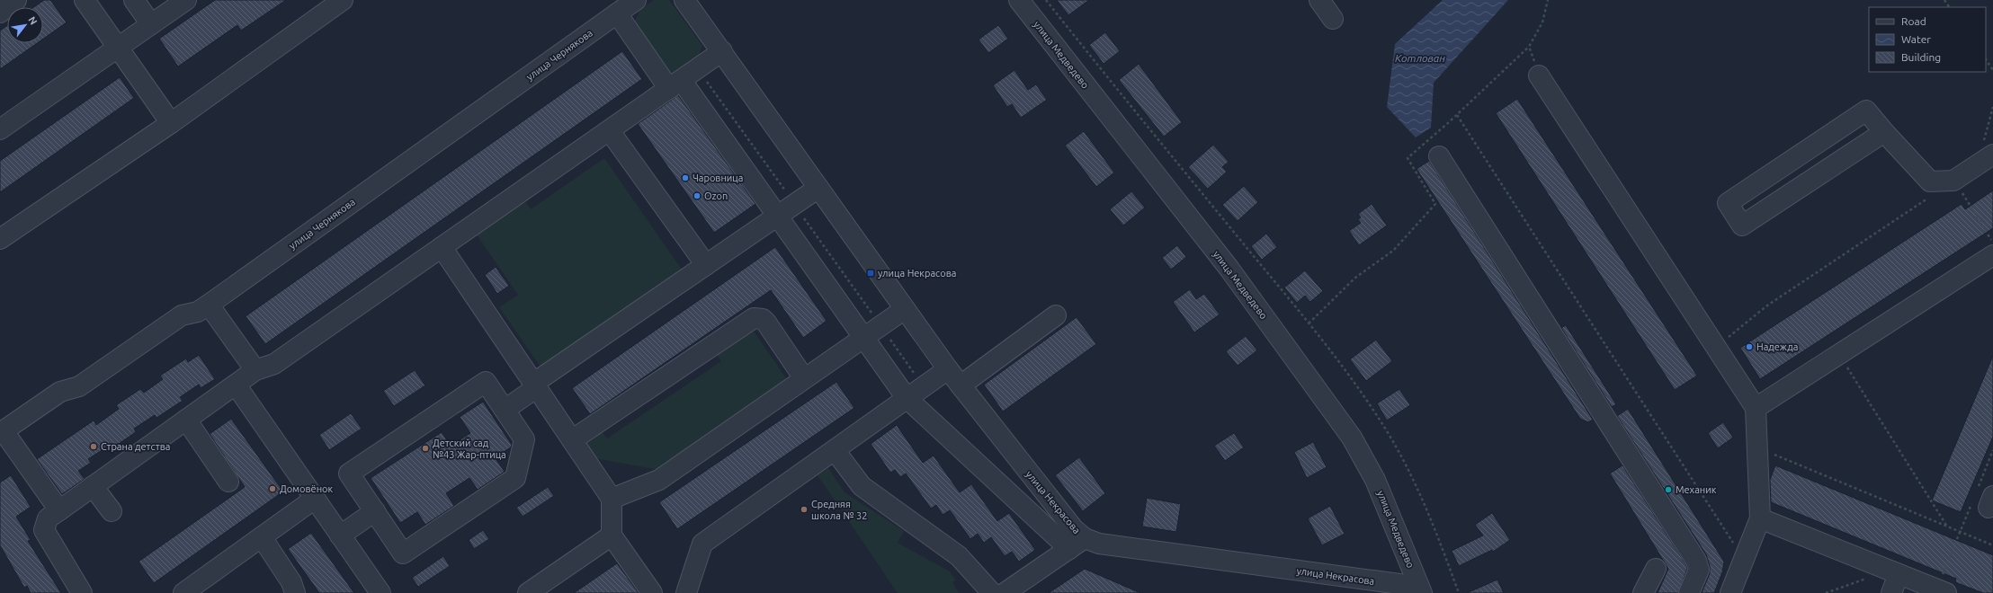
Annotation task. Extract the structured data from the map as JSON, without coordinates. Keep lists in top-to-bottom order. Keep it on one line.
{"streets":{"street":["улица Чернякова","улица Медведево","улица Некрасова"]},"crossings":[["улица Медведево","улица Некрасова"]],"water":["Котлован"],"places":{"other":["Чаровница","Ozon","Надежда","Страна детства","Детский сад №43 Жар-птица","Домовёнок","Механик","Средняя школа № 32"],"transit":["улица Некрасова"]},"legend":["Road","Water","Building"],"north":"top right"}
